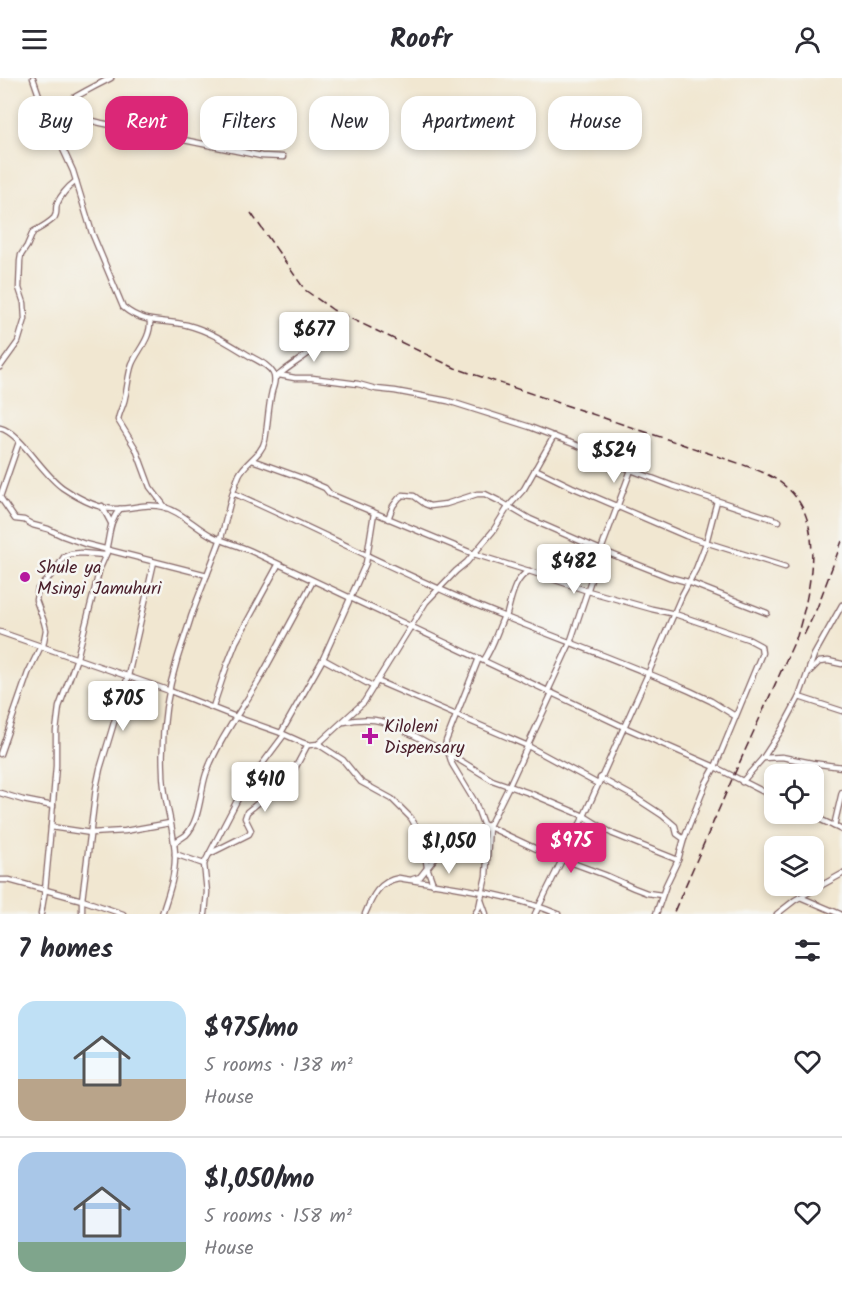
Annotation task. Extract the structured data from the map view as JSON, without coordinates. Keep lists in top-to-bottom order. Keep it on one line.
{"places":{"other":["Shule ya Msingi Jamuhuri"],"health":["Kiloleni Dispensary"]},"page":{"header":"Roofr","chip":["Buy","Rent","Filters","New","Apartment","House"],"price":["$677","$524","$482","$705","$410","$975","$1,050"],"heading":"7 homes","list":[{"name":"$975/mo","note":"5 rooms · 138 m² · House"},{"name":"$1,050/mo","note":"5 rooms · 158 m² · House"}]}}
